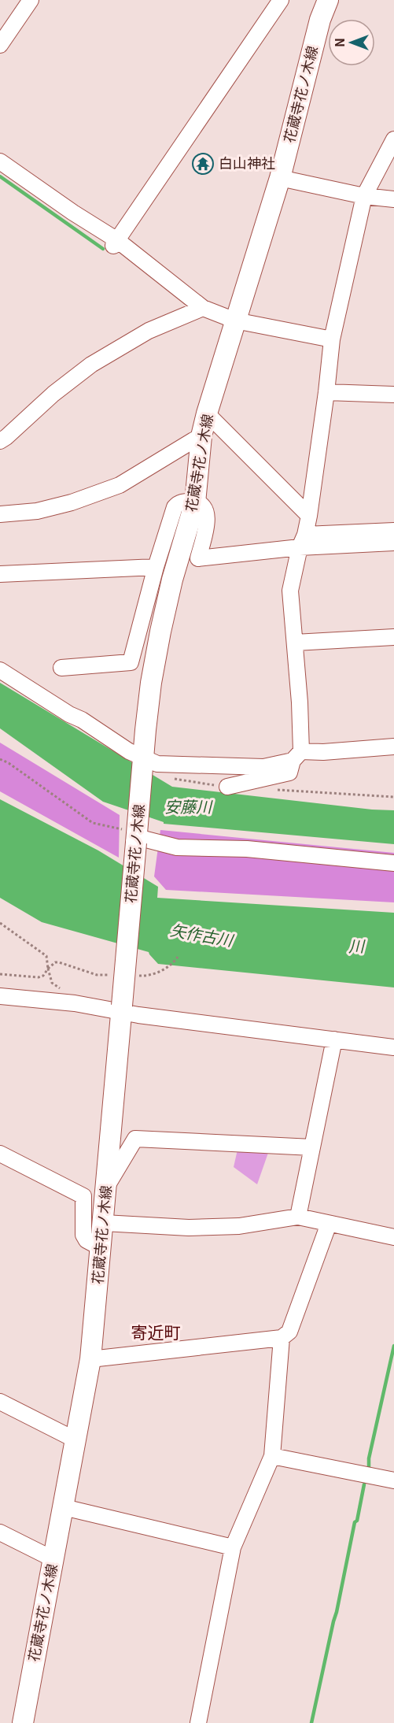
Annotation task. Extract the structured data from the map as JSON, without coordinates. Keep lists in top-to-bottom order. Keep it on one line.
{"streets":{"main road":["花蔵寺花ノ木線"]},"districts":["寄近町"],"water":["安藤川","矢作古川","川"],"places":{"temple":["白山神社"]},"north":"left"}
